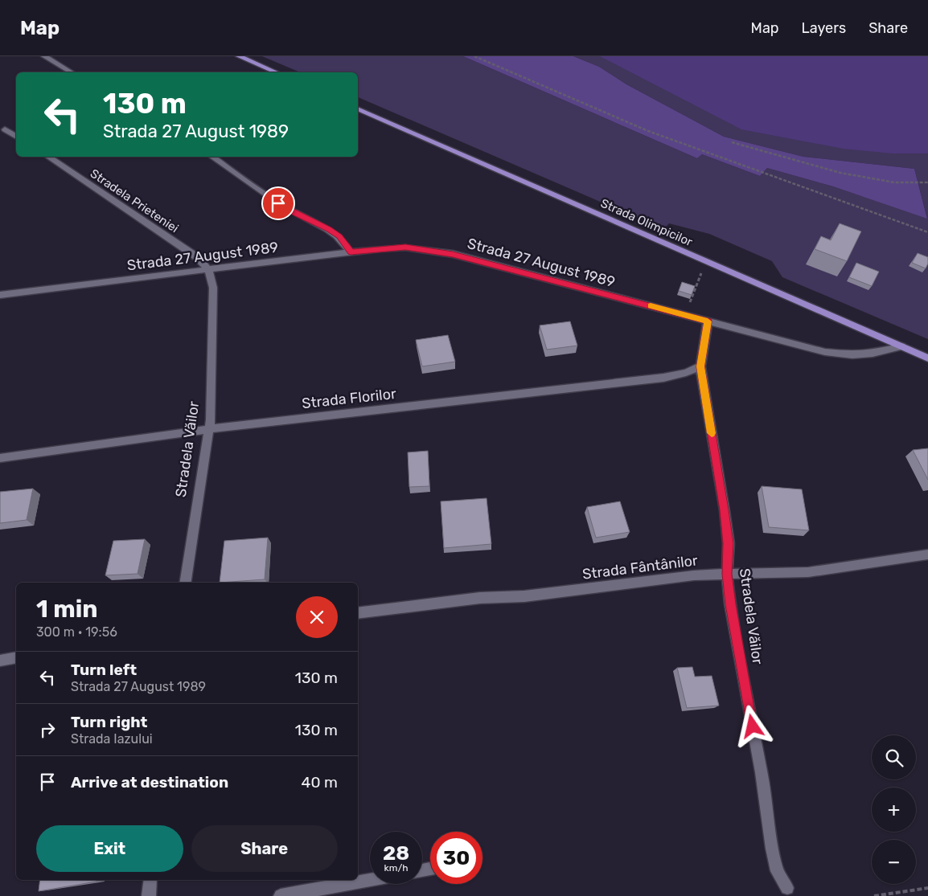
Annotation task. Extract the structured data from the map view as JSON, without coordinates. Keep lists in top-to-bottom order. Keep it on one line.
{"streets":{"main road":["Strada Olimpicilor"],"street":["Stradela Prieteniei","Strada 27 August 1989","Strada Florilor","Stradela Văilor","Strada Fântânilor"]},"crossings":[["Stradela Prieteniei","Strada 27 August 1989"],["Stradela Prieteniei","Stradela Văilor"],["Strada Olimpicilor","Strada 27 August 1989"],["Strada 27 August 1989","Stradela Văilor"],["Strada Florilor","Stradela Văilor"],["Stradela Văilor","Strada Fântânilor"]],"page":{"header":"Map","nav":["Map","Layers","Share"],"turn":["130 m","Strada 27 August 1989"],"heading":["1 min","300 m · 19:56"],"list":[{"name":"Turn left","note":"Strada 27 August 1989","value":"130 m"},{"name":"Turn right","note":"Strada Iazului","value":"130 m"},{"name":"Arrive at destination","value":"40 m"}],"map_buttons":["+","−"],"buttons":["Exit","Share"],"speed":"28 km/h","limit":"30"}}
